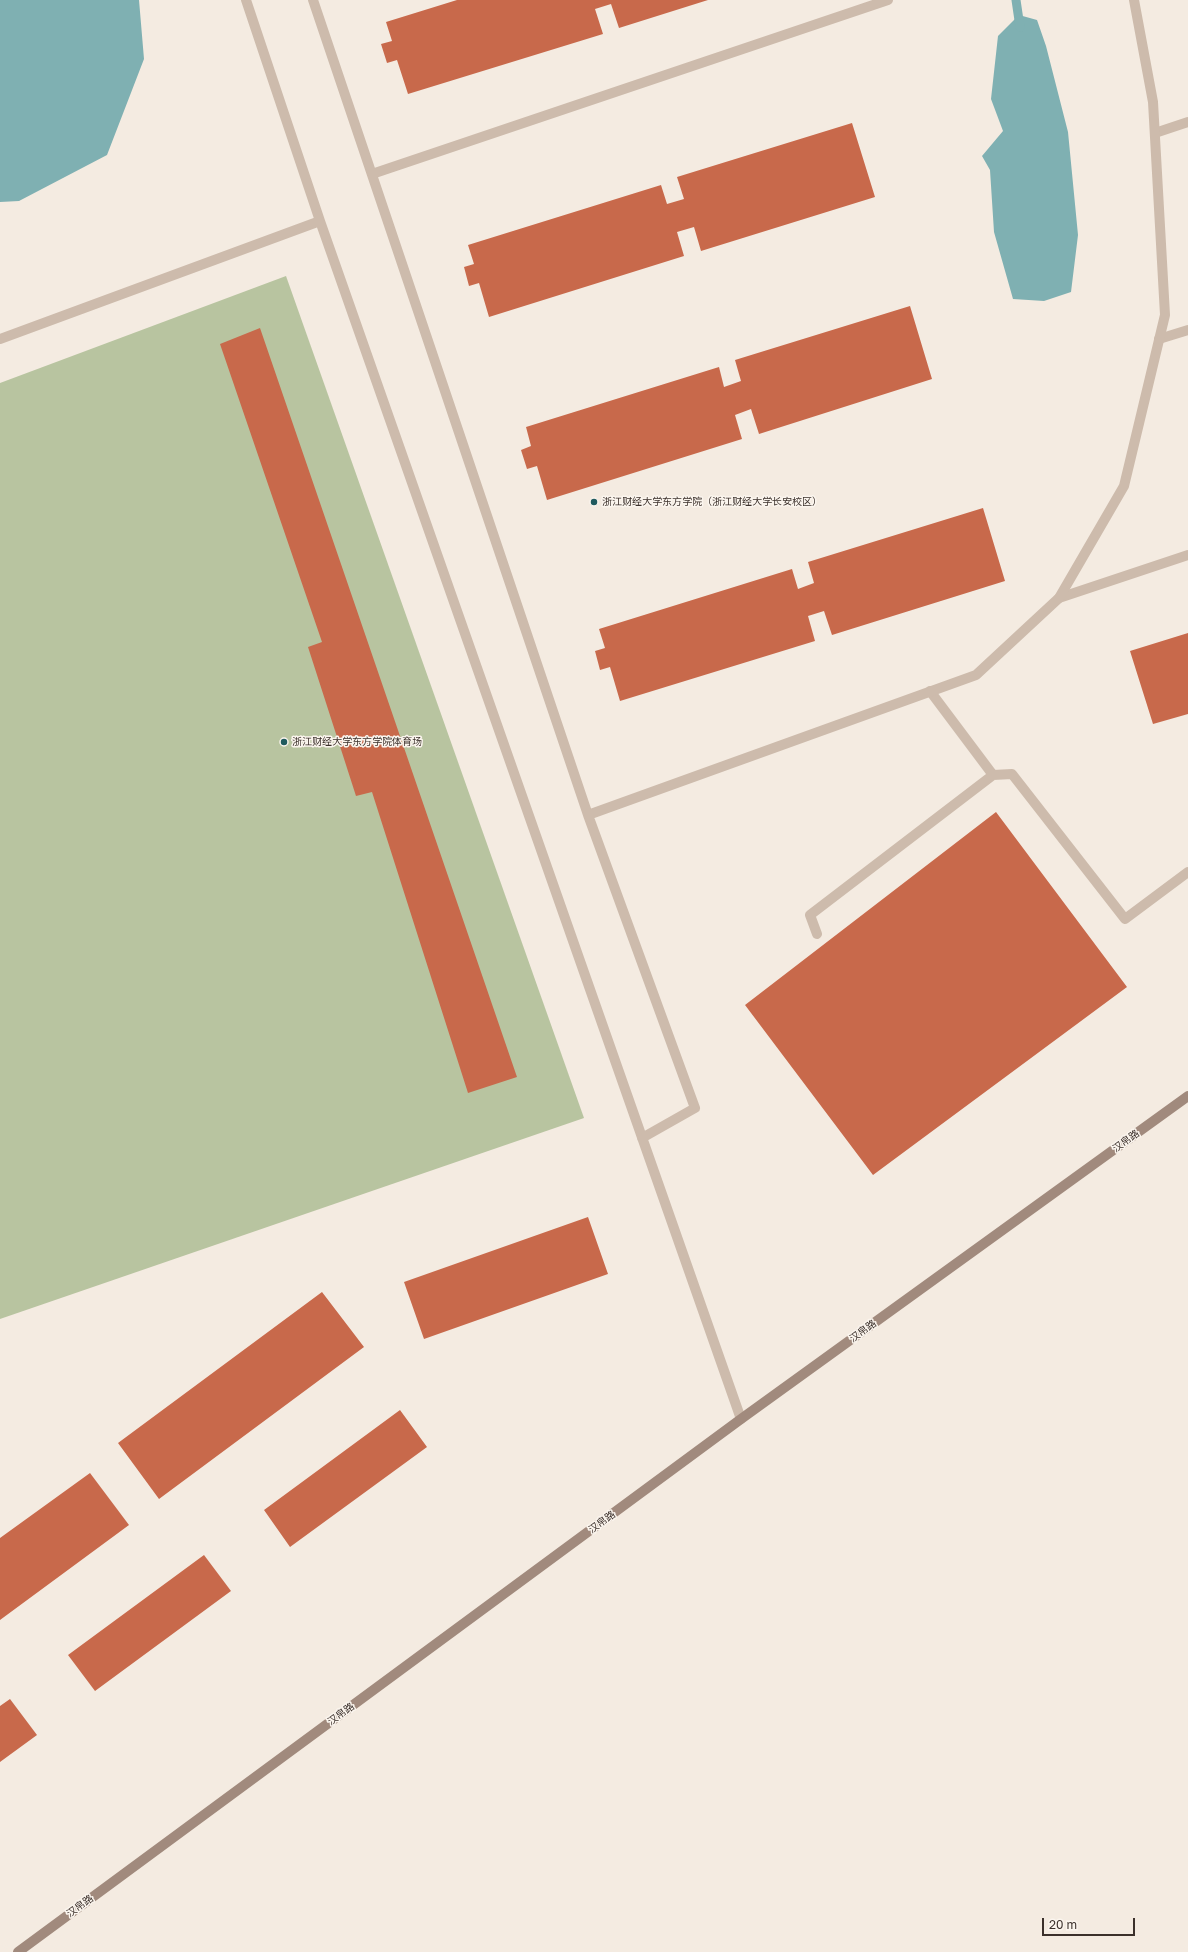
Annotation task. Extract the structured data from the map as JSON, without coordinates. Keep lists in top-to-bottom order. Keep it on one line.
{"streets":{"street":["汉帛路"]},"places":["浙江财经大学东方学院（浙江财经大学长安校区）","浙江财经大学东方学院体育场"],"scale_bar":"20 m"}
